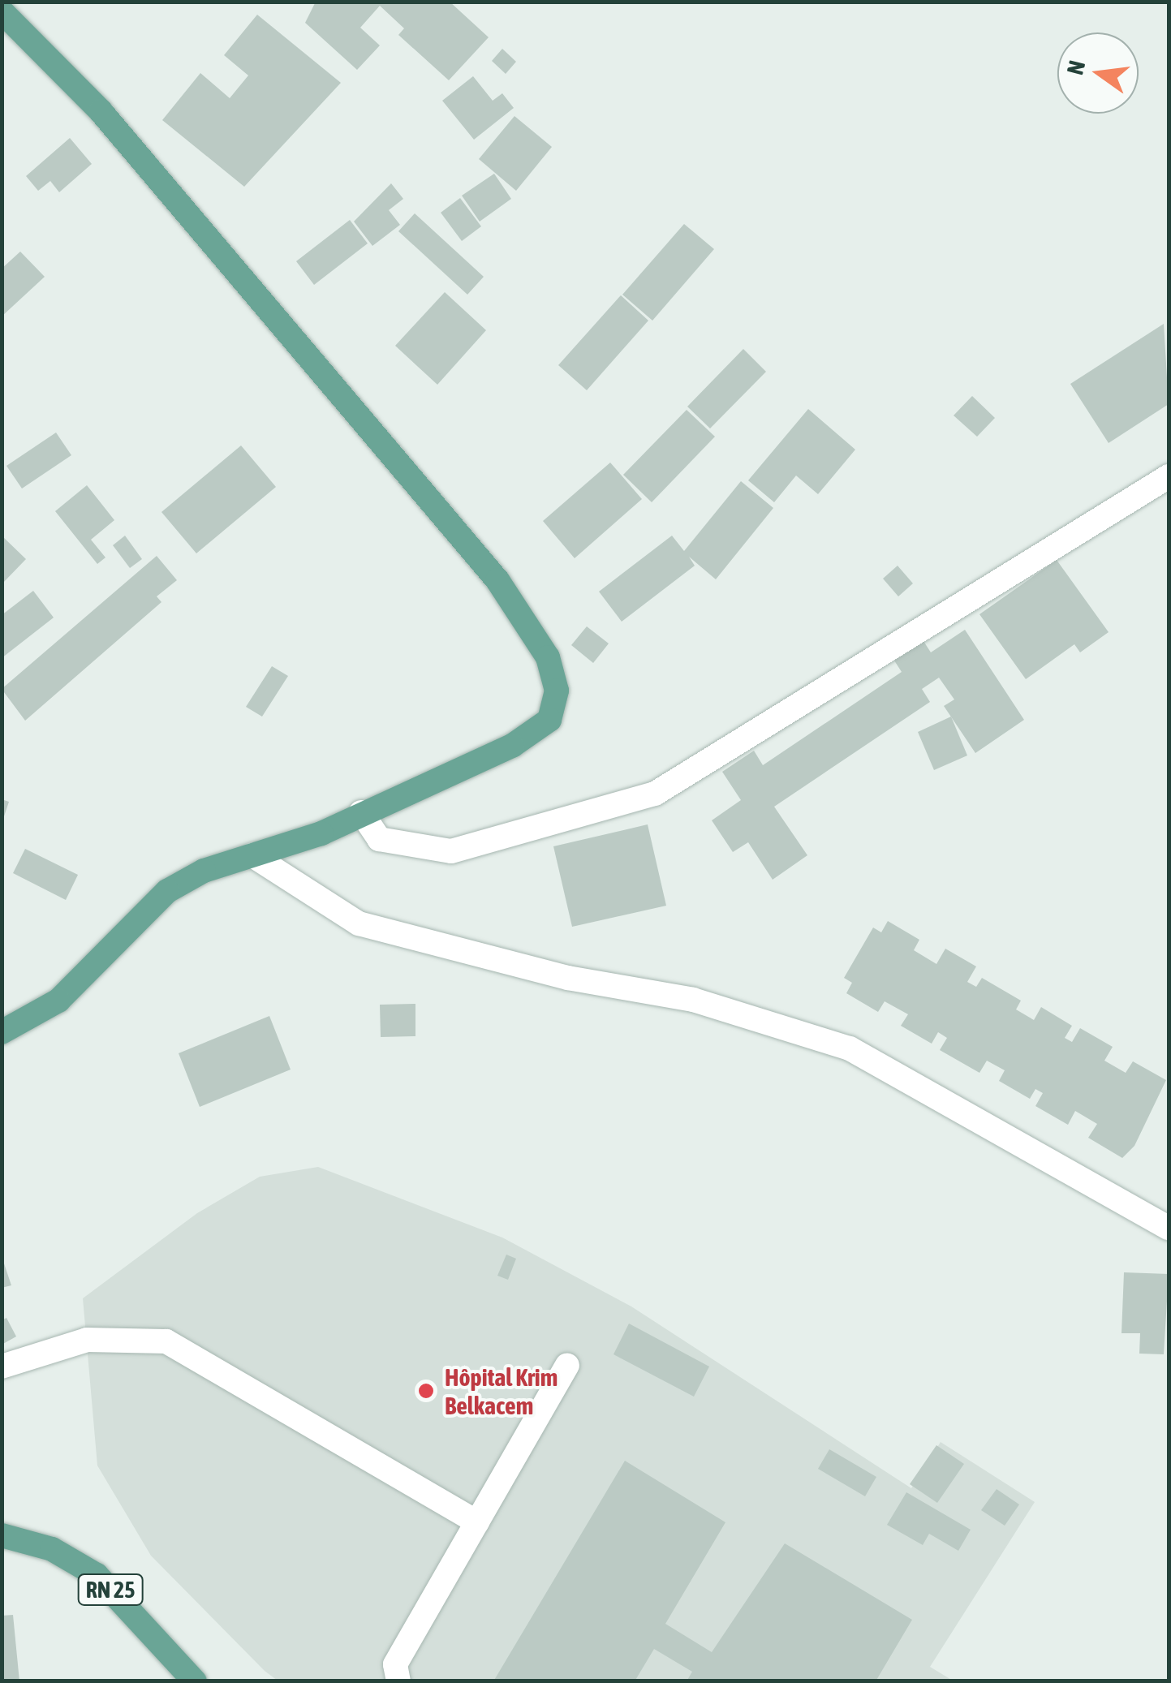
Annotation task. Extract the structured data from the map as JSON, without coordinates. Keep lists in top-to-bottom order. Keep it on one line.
{"streets":{"main road":["RN 25"]},"places":["Hôpital Krim Belkacem"],"north":"left"}
